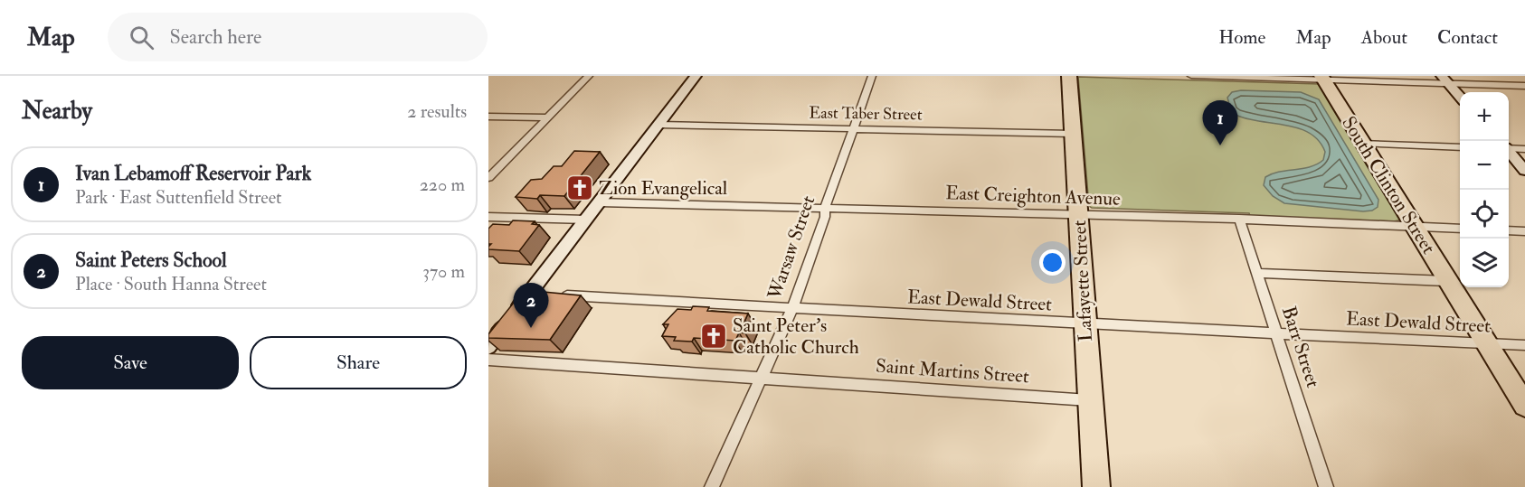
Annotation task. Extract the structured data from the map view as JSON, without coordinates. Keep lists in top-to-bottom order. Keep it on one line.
{"streets":{"highway":["South Clinton Street","Lafayette Street"],"street":["East Taber Street","East Creighton Avenue","Warsaw Street","East Dewald Street","Barr Street","Saint Martins Street"]},"crossings":[["East Taber Street","Warsaw Street"],["East Taber Street","Lafayette Street"],["South Clinton Street","East Creighton Avenue"],["South Clinton Street","East Dewald Street"],["East Creighton Avenue","Warsaw Street"],["East Creighton Avenue","Lafayette Street"],["East Creighton Avenue","Barr Street"],["Warsaw Street","East Dewald Street"],["Warsaw Street","Saint Martins Street"],["Lafayette Street","East Dewald Street"],["Lafayette Street","Saint Martins Street"],["East Dewald Street","Barr Street"]],"places":{"church":["Zion Evangelical","Saint Peter's Catholic Church"]},"page":{"header":"Map","search":"Search here","nav":["Home","Map","About","Contact"],"heading":["Nearby","2 results"],"map_buttons":["+","−"],"pins":["1","2"],"list":[{"mark":"1","name":"Ivan Lebamoff Reservoir Park","note":"Park · East Suttenfield Street","value":"220 m"},{"mark":"2","name":"Saint Peters School","note":"Place · South Hanna Street","value":"370 m"}],"buttons":["Save","Share"]}}
